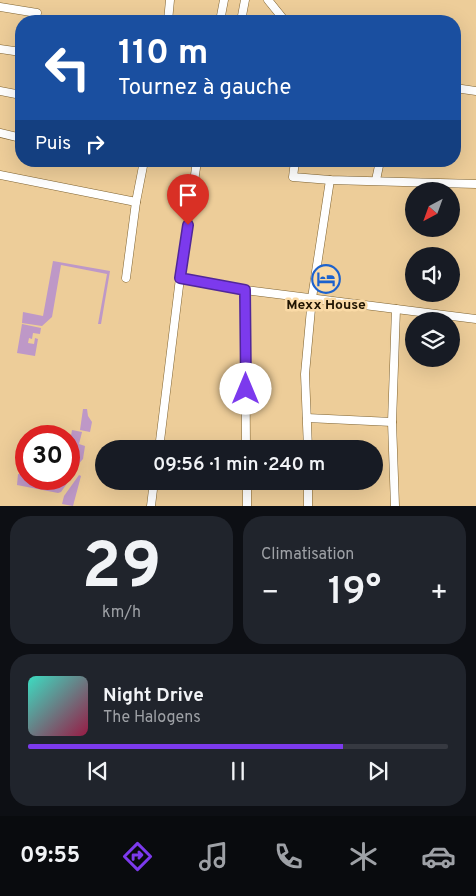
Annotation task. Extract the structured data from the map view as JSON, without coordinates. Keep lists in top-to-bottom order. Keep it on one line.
{"places":{"hotel":["Mexx House"]},"north":"bottom left","page":{"turn":["110 m","Tournez à gauche"],"then":"Puis","limit":"30","trip":"09:56 · 1 min · 240 m","tile":[["29","km/h"],"Climatisation"],"heat":["−","19°","+"],"song":["Night Drive","The Halogens"],"tabs":"09:55"}}
